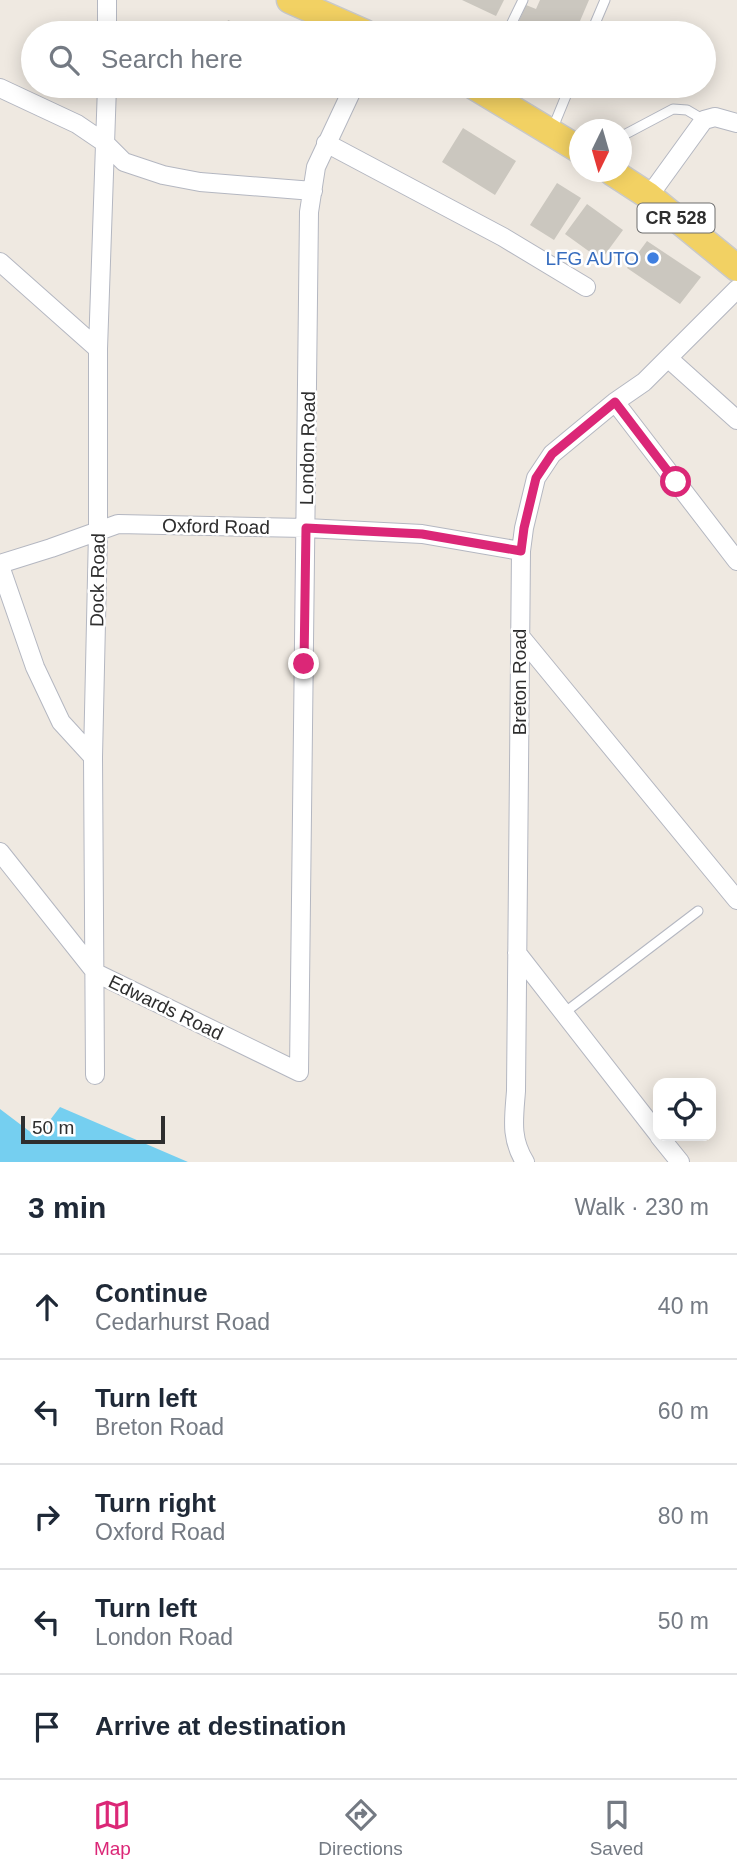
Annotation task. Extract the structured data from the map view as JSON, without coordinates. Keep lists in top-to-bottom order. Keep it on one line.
{"streets":{"main road":["CR 528"],"street":["London Road","Oxford Road","Dock Road","Breton Road","Edwards Road"]},"crossings":[["London Road","Oxford Road"],["London Road","Edwards Road"],["Oxford Road","Dock Road"],["Oxford Road","Breton Road"],["Dock Road","Edwards Road"]],"places":["LFG AUTO"],"scale_bar":"50 m","north":"bottom","page":{"search":"Search here","scale":"50 m","heading":["3 min","Walk · 230 m"],"list":[["Continue","Cedarhurst Road","40 m"],["Turn left","Breton Road","60 m"],["Turn right","Oxford Road","80 m"],["Turn left","London Road","50 m"],"Arrive at destination"],"nav":["Map","Directions","Saved"]}}
